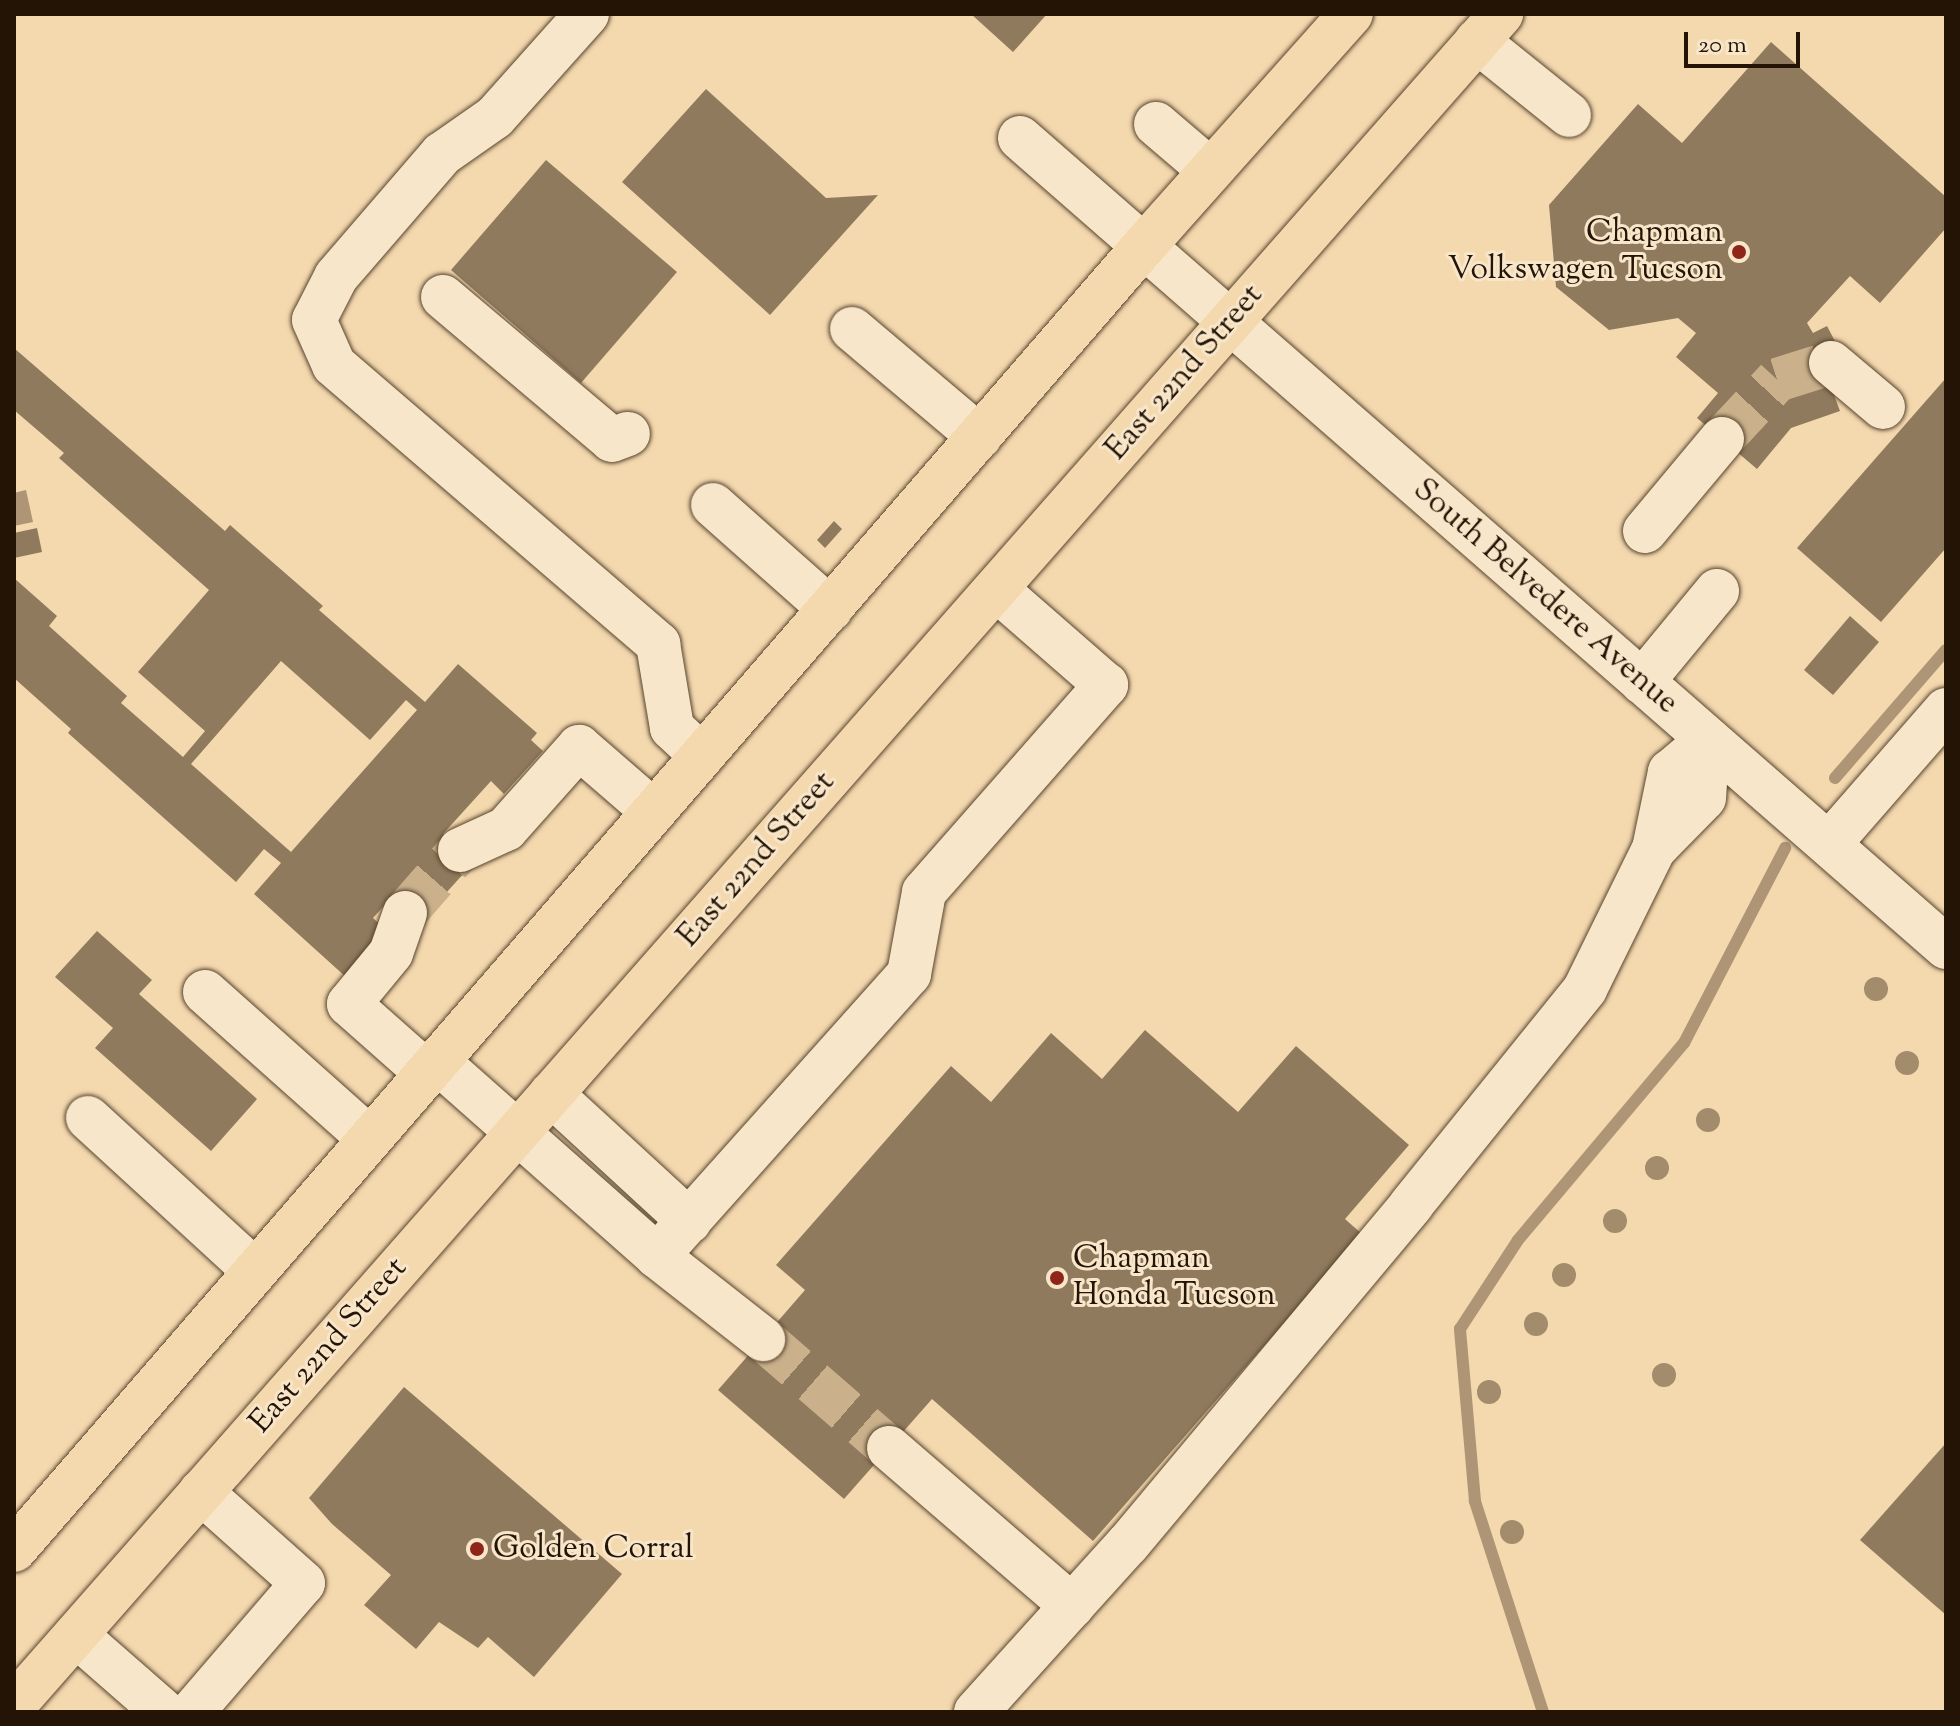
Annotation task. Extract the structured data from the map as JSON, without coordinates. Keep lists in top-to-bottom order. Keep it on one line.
{"streets":{"main road":["East 22nd Street"],"street":["South Belvedere Avenue"]},"crossings":[["East 22nd Street","South Belvedere Avenue"]],"places":["Chapman Volkswagen Tucson","Chapman Honda Tucson","Golden Corral"],"scale_bar":"20 m"}
